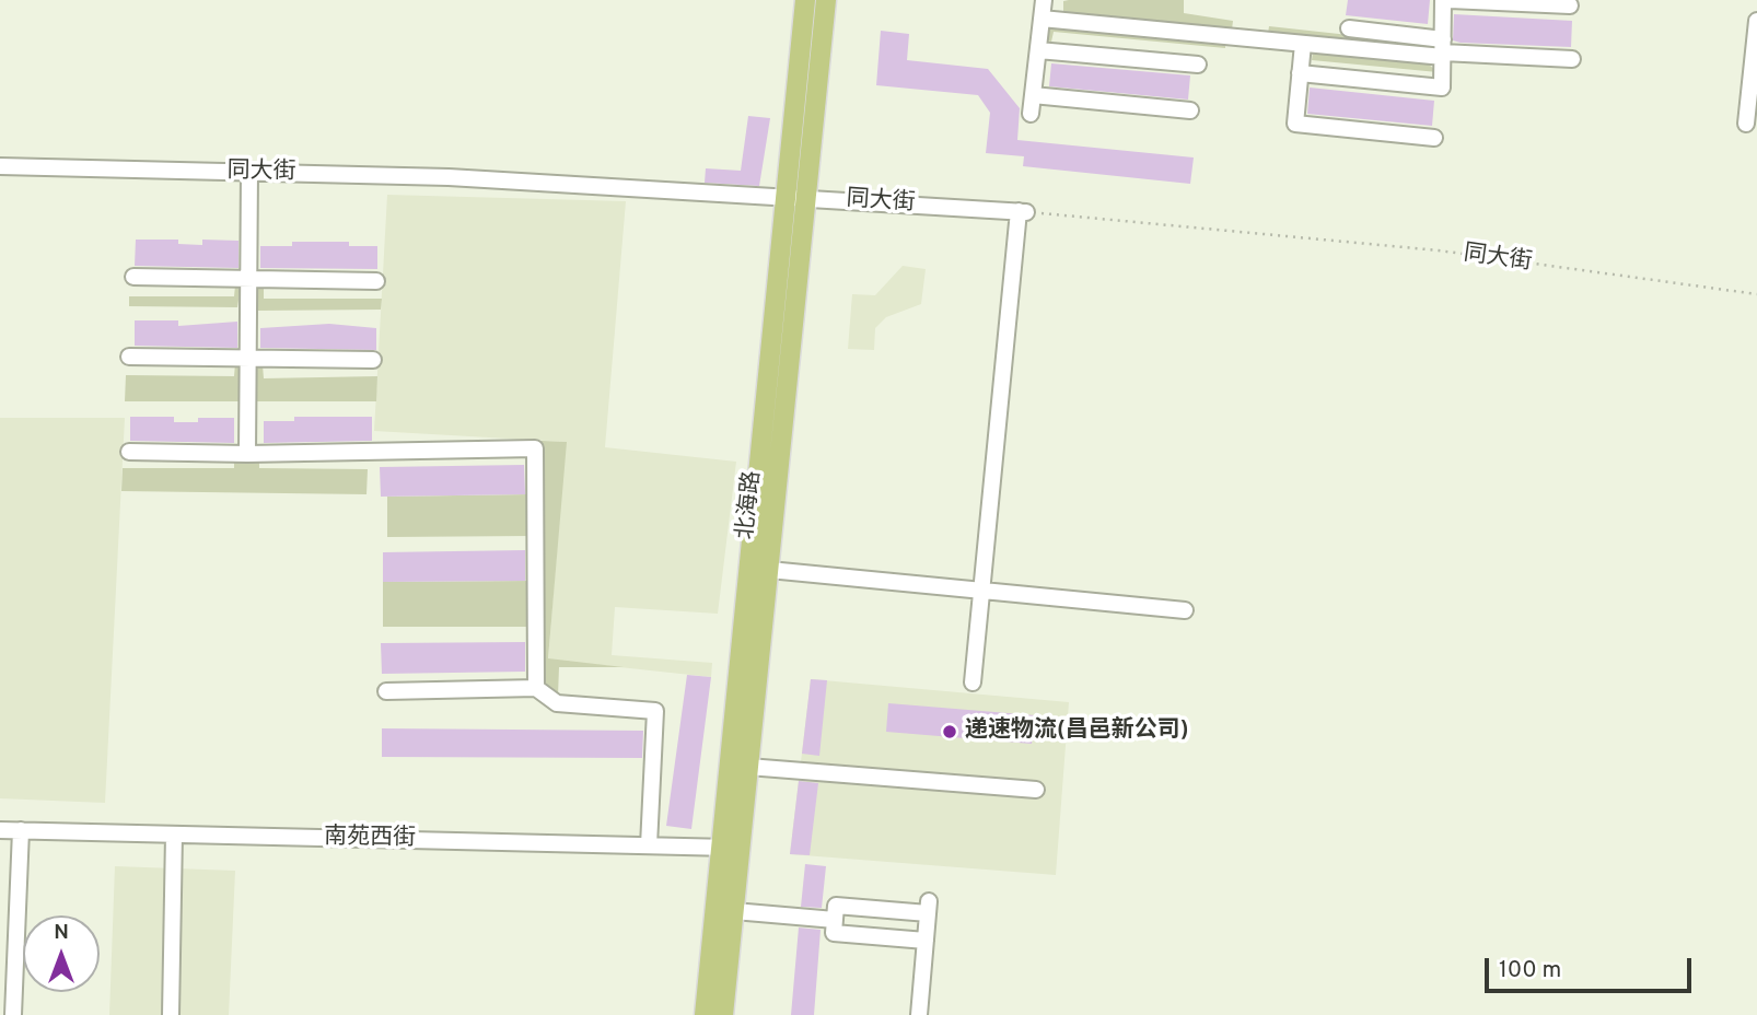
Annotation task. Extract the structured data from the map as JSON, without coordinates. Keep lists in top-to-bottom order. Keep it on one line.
{"streets":{"main road":["北海路"],"street":["同大街","南苑西街"]},"crossings":[["同大街","北海路"],["北海路","南苑西街"]],"places":["递速物流(昌邑新公司)"],"scale_bar":"100 m","north":"top"}
